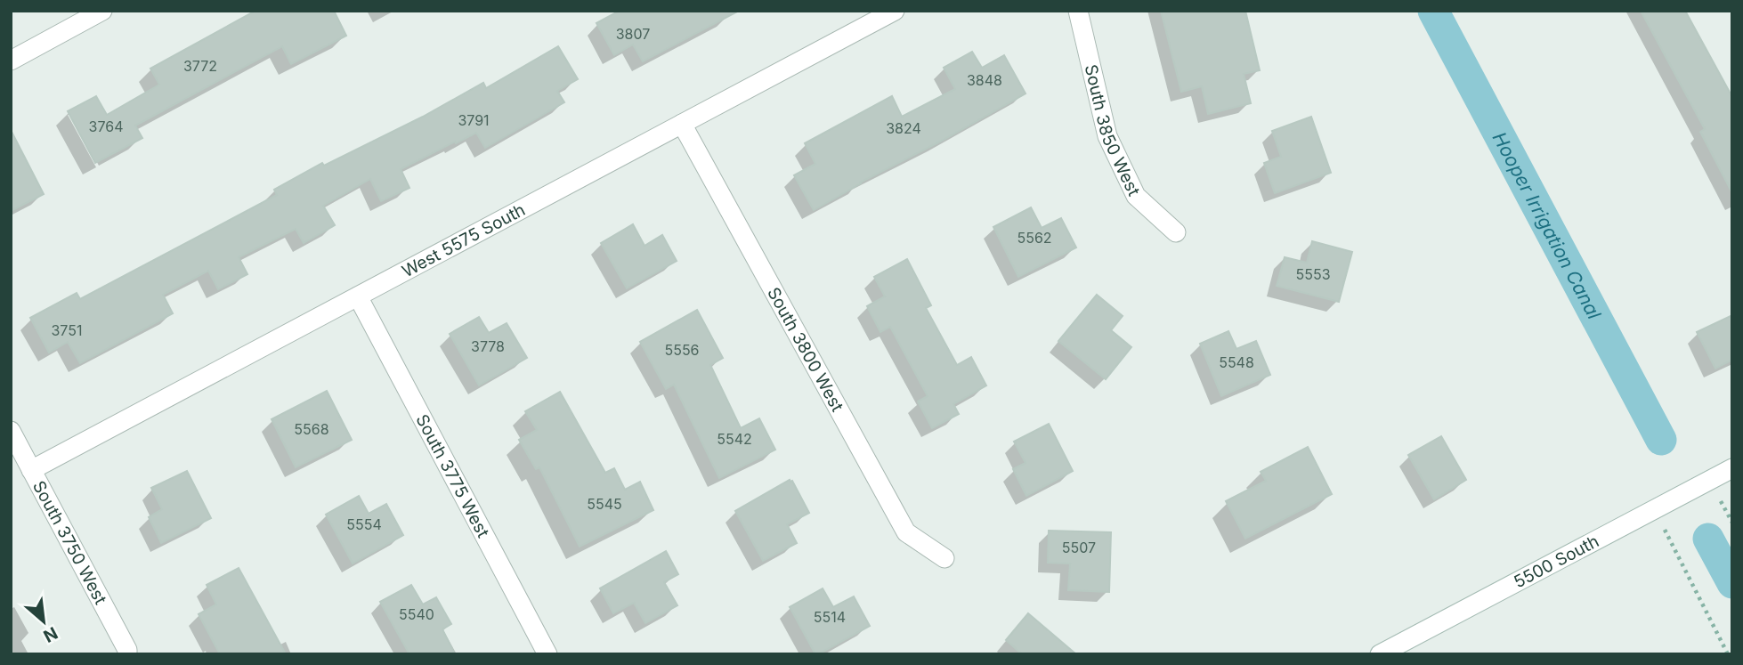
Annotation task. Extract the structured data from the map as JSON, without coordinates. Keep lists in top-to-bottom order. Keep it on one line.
{"streets":{"street":["South 3850 West","West 5575 South","South 3800 West","South 3775 West","South 3750 West","5500 South"]},"crossings":[["West 5575 South","South 3800 West"],["West 5575 South","South 3775 West"],["West 5575 South","South 3750 West"]],"water":["Hooper Irrigation Canal"],"house_numbers":["3807","3772","3848","3791","3764","3824","5562","5553","3751","3778","5556","5548","5568","5542","5545","5554","5507","5540","5514"],"north":"bottom right"}
